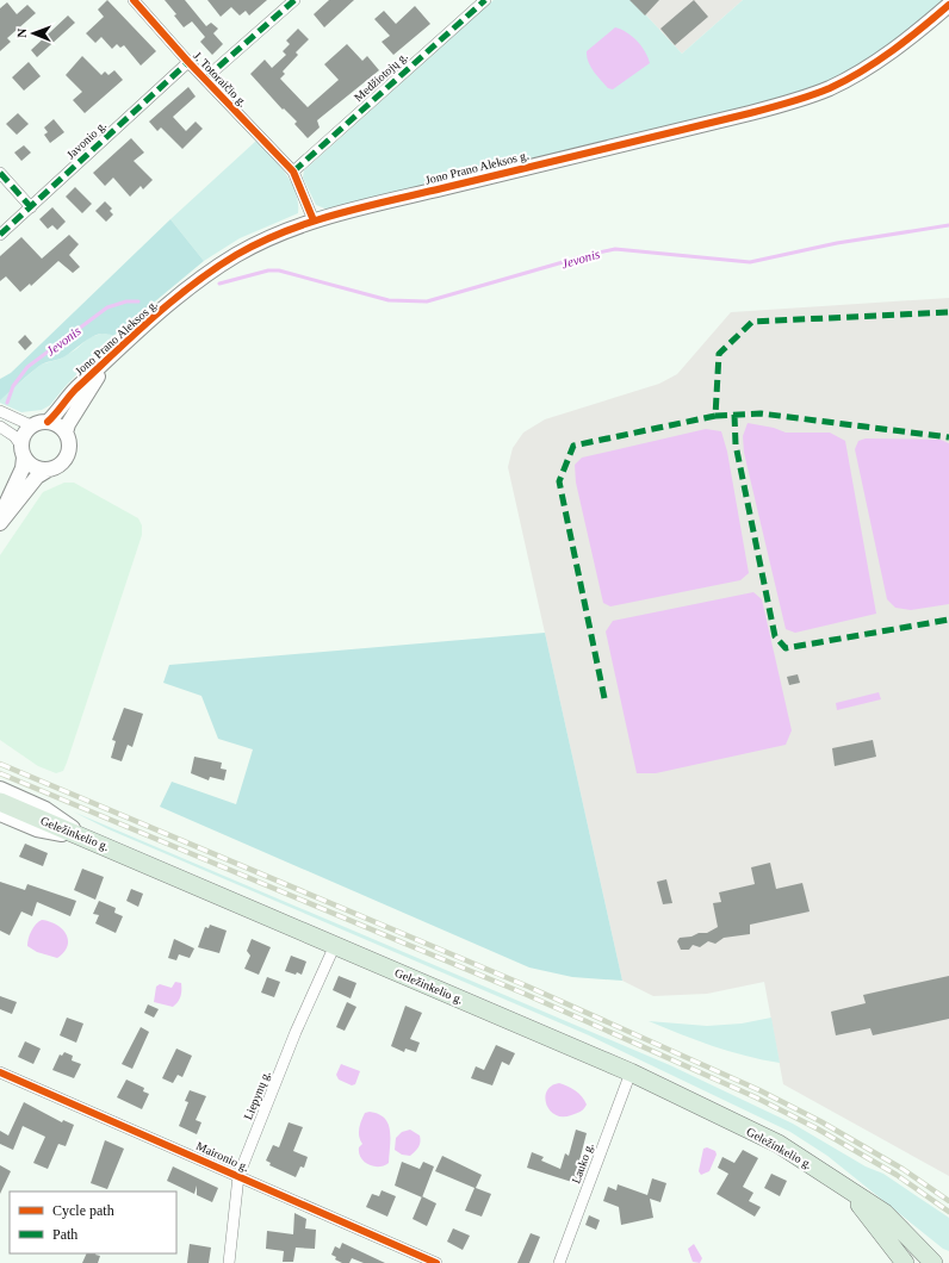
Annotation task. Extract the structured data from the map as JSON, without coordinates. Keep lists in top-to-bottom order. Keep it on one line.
{"streets":{"main road":["Geležinkelio g."],"street":["Medžiotojų g.","J. Totoraičio g.","Javonio g.","Jono Prano Aleksos g.","Liepynų g.","Maironio g.","Lauko g."]},"crossings":[["Medžiotojų g.","J. Totoraičio g."],["J. Totoraičio g.","Javonio g."],["Geležinkelio g.","Liepynų g."],["Geležinkelio g.","Lauko g."],["Liepynų g.","Maironio g."]],"water":["Jevonis"],"legend":["Cycle path","Path"],"north":"left"}
